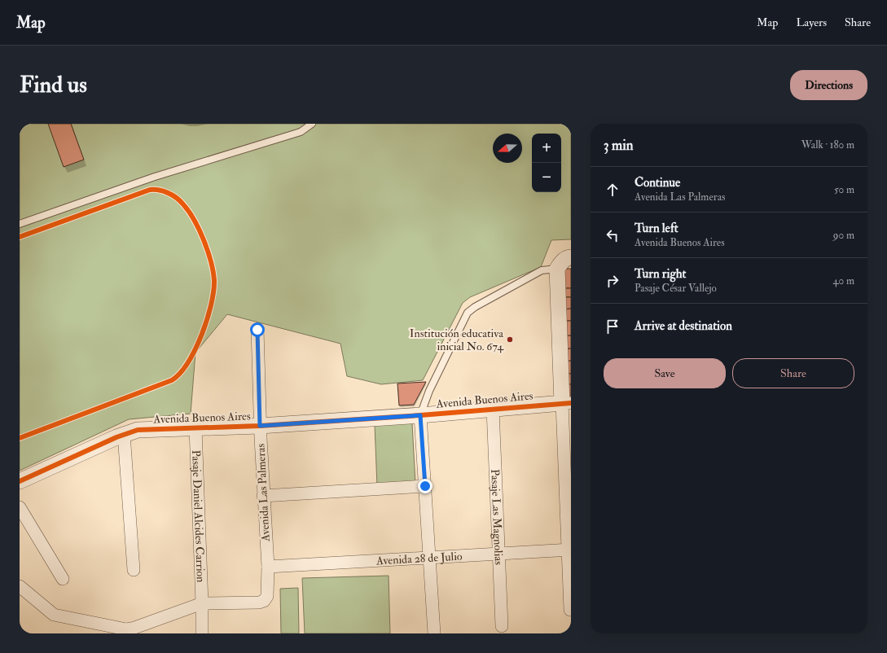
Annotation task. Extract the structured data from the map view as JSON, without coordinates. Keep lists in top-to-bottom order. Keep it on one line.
{"streets":{"street":["Avenida Buenos Aires","Avenida Las Palmeras","Pasaje Daniel Alcides Carrion","Pasaje Las Magnolias","Avenida 28 de Julio"]},"crossings":[["Avenida Buenos Aires","Avenida Las Palmeras"],["Avenida Buenos Aires","Pasaje Daniel Alcides Carrion"],["Avenida Buenos Aires","Pasaje Las Magnolias"],["Avenida Las Palmeras","Pasaje Daniel Alcides Carrion"],["Avenida Las Palmeras","Avenida 28 de Julio"],["Pasaje Las Magnolias","Avenida 28 de Julio"]],"places":["Institución educativa inicial No. 674"],"north":"left","page":{"header":"Map","nav":["Map","Layers","Share"],"buttons":["Directions",["Save","Share"]],"title":"Find us","heading":["3 min","Walk · 180 m"],"map_buttons":["+","−"],"list":[["Continue","Avenida Las Palmeras","50 m"],["Turn left","Avenida Buenos Aires","90 m"],["Turn right","Pasaje César Vallejo","40 m"],"Arrive at destination"]}}
